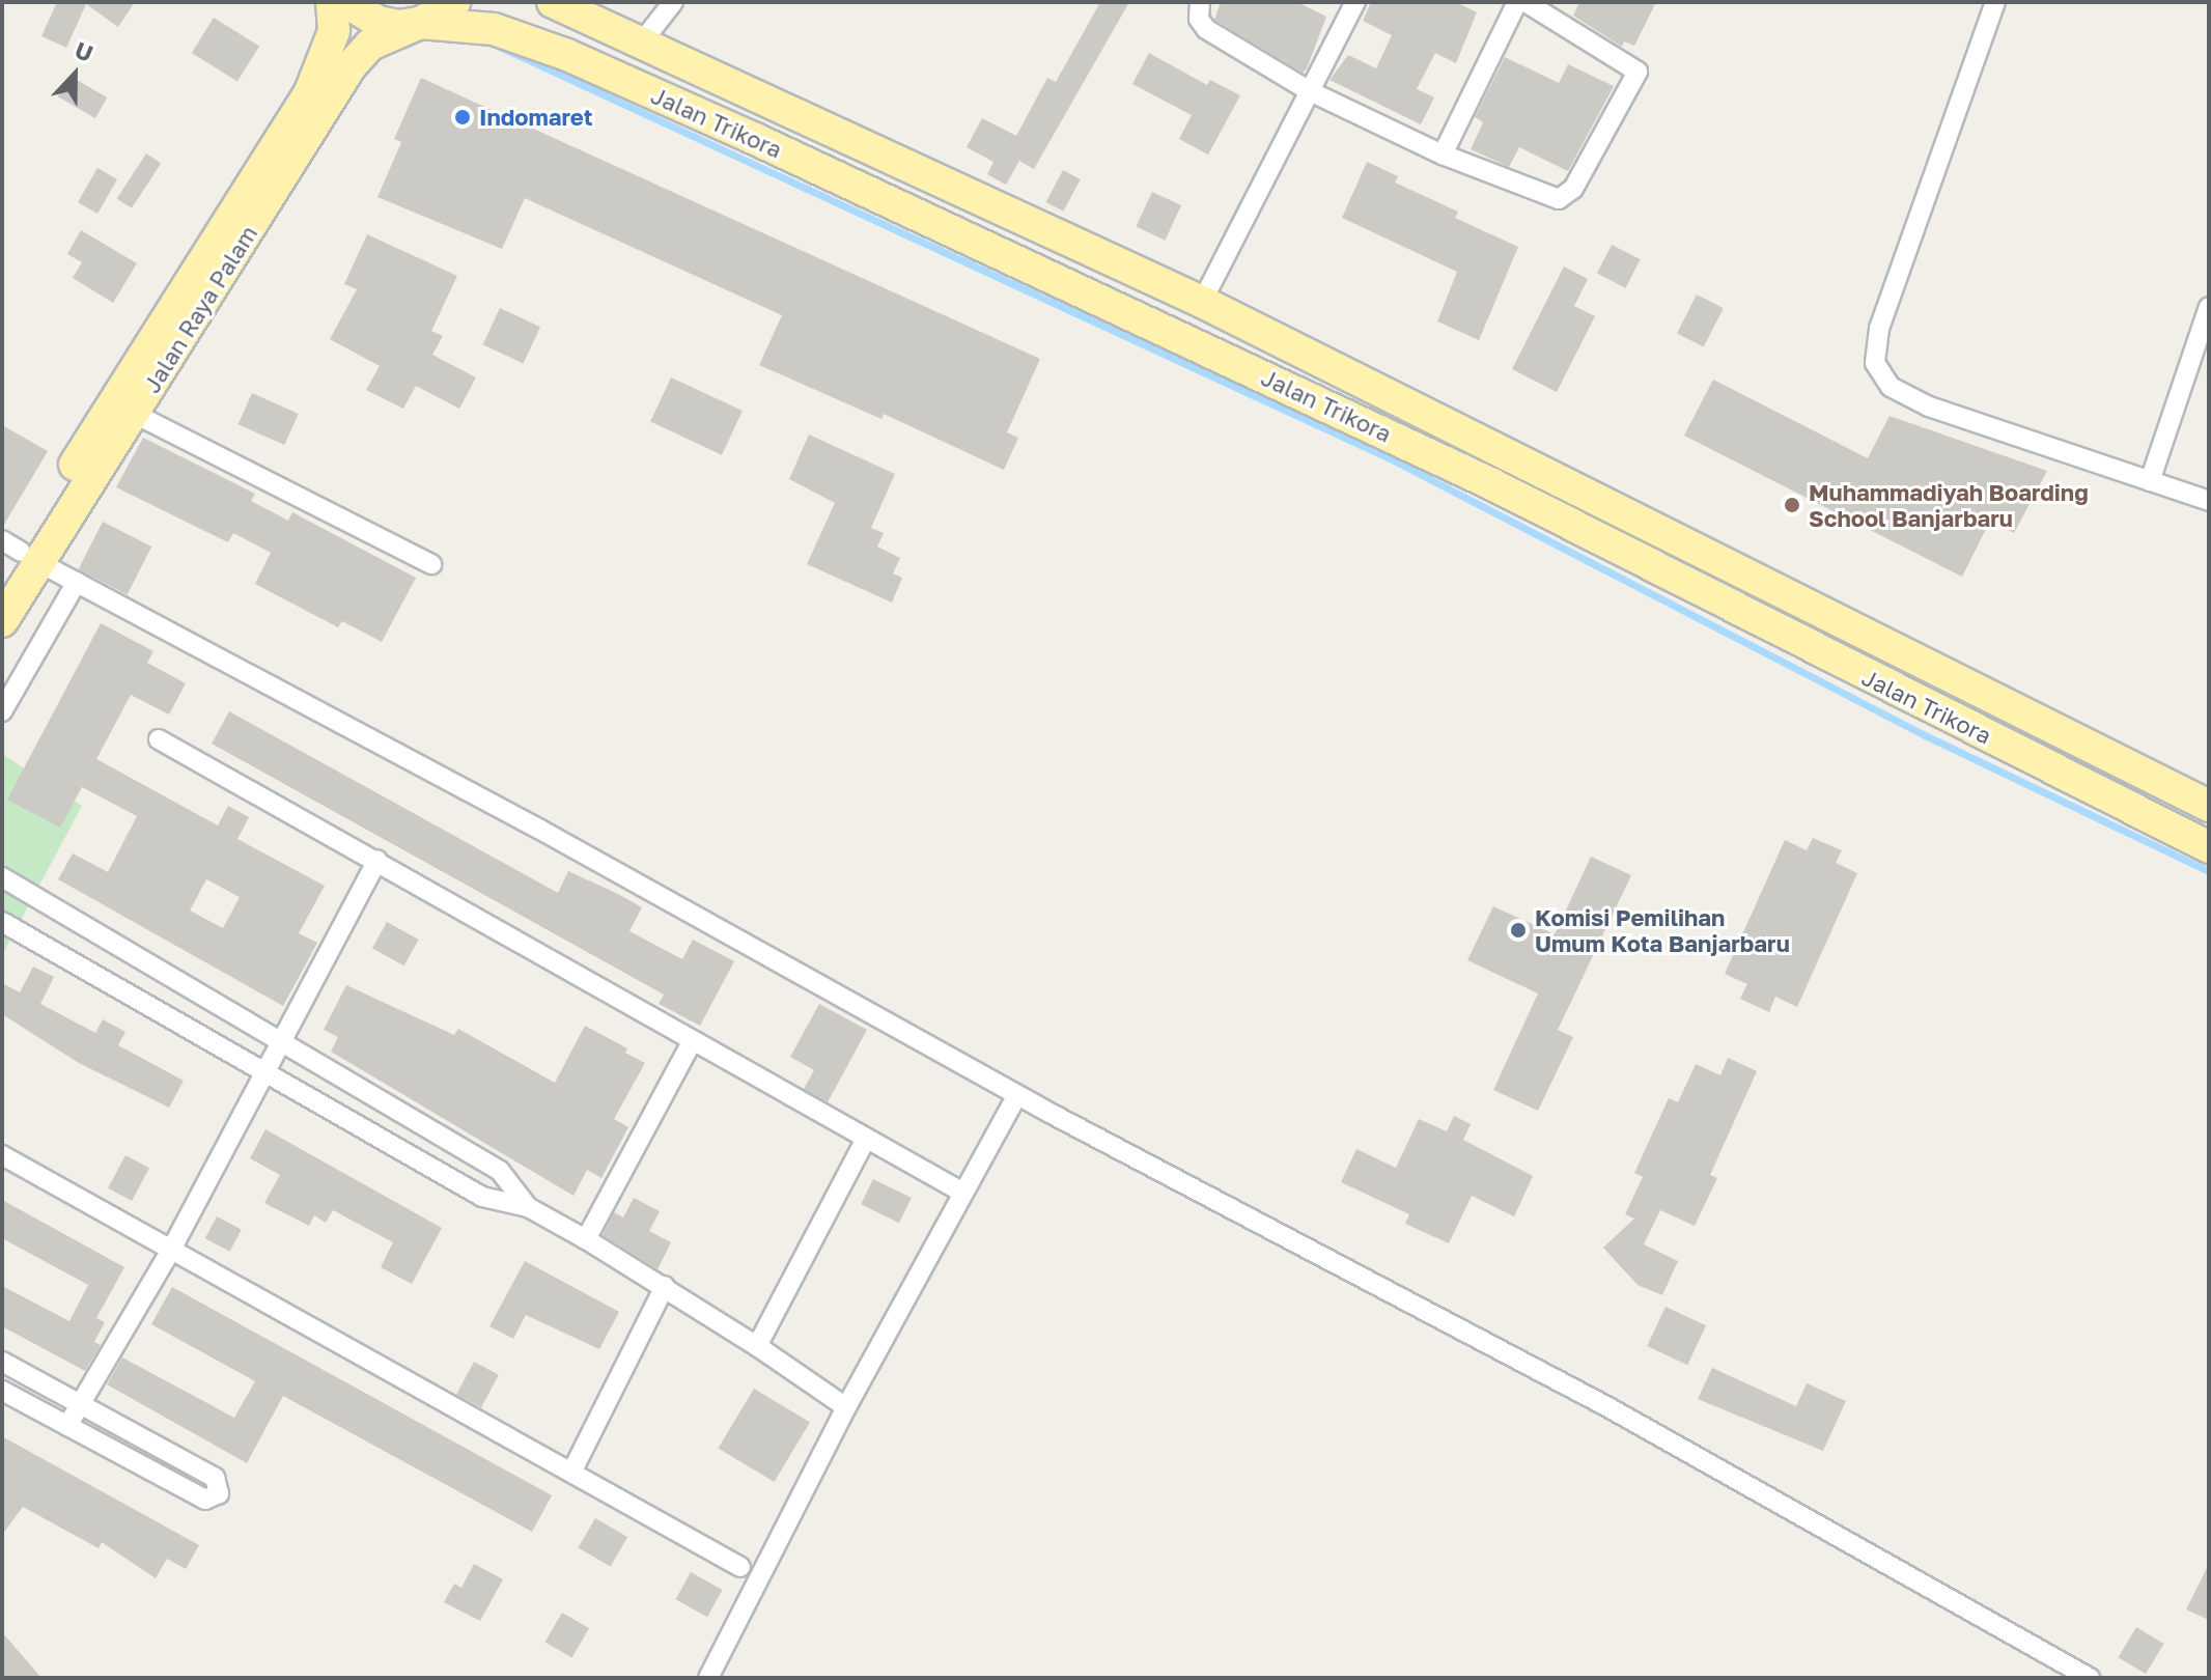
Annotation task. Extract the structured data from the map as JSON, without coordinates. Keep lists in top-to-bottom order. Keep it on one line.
{"streets":{"main road":["Jalan Trikora","Jalan Raya Palam"]},"crossings":[["Jalan Trikora","Jalan Raya Palam"]],"places":["Indomaret","Muhammadiyah Boarding School Banjarbaru","Komisi Pemilihan Umum Kota Banjarbaru"],"north":"top"}
